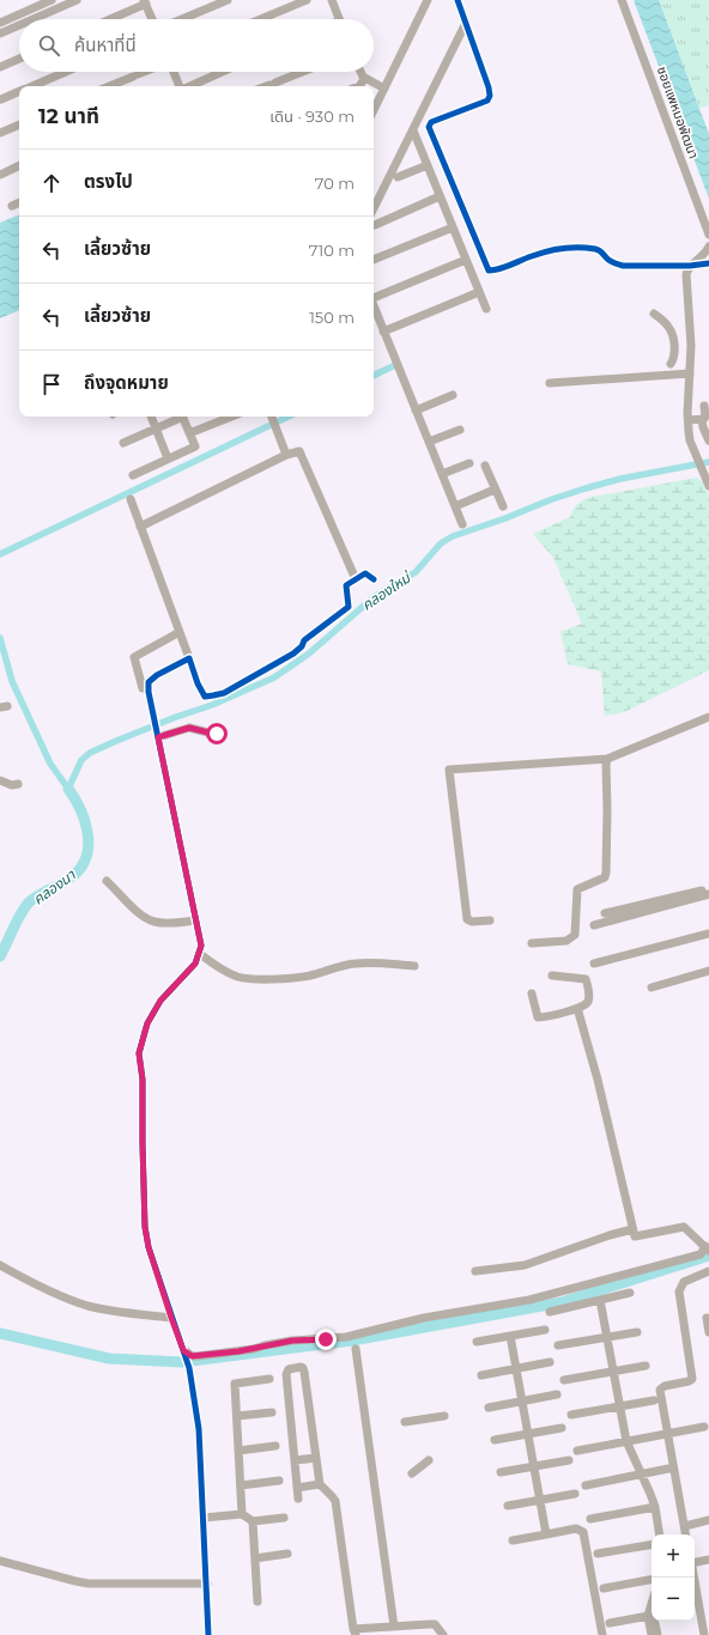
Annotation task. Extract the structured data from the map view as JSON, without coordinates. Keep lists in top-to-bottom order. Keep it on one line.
{"streets":{"street":["ซอยแพหมอพัฒนา"]},"water":["คลองใหม่","คลองนา"],"page":{"search":"ค้นหาที่นี่","heading":["12 นาที","เดิน · 930 m"],"list":[["ตรงไป","70 m"],["เลี้ยวซ้าย","710 m"],["เลี้ยวซ้าย","150 m"],"ถึงจุดหมาย"],"map_buttons":["+","−"]}}
